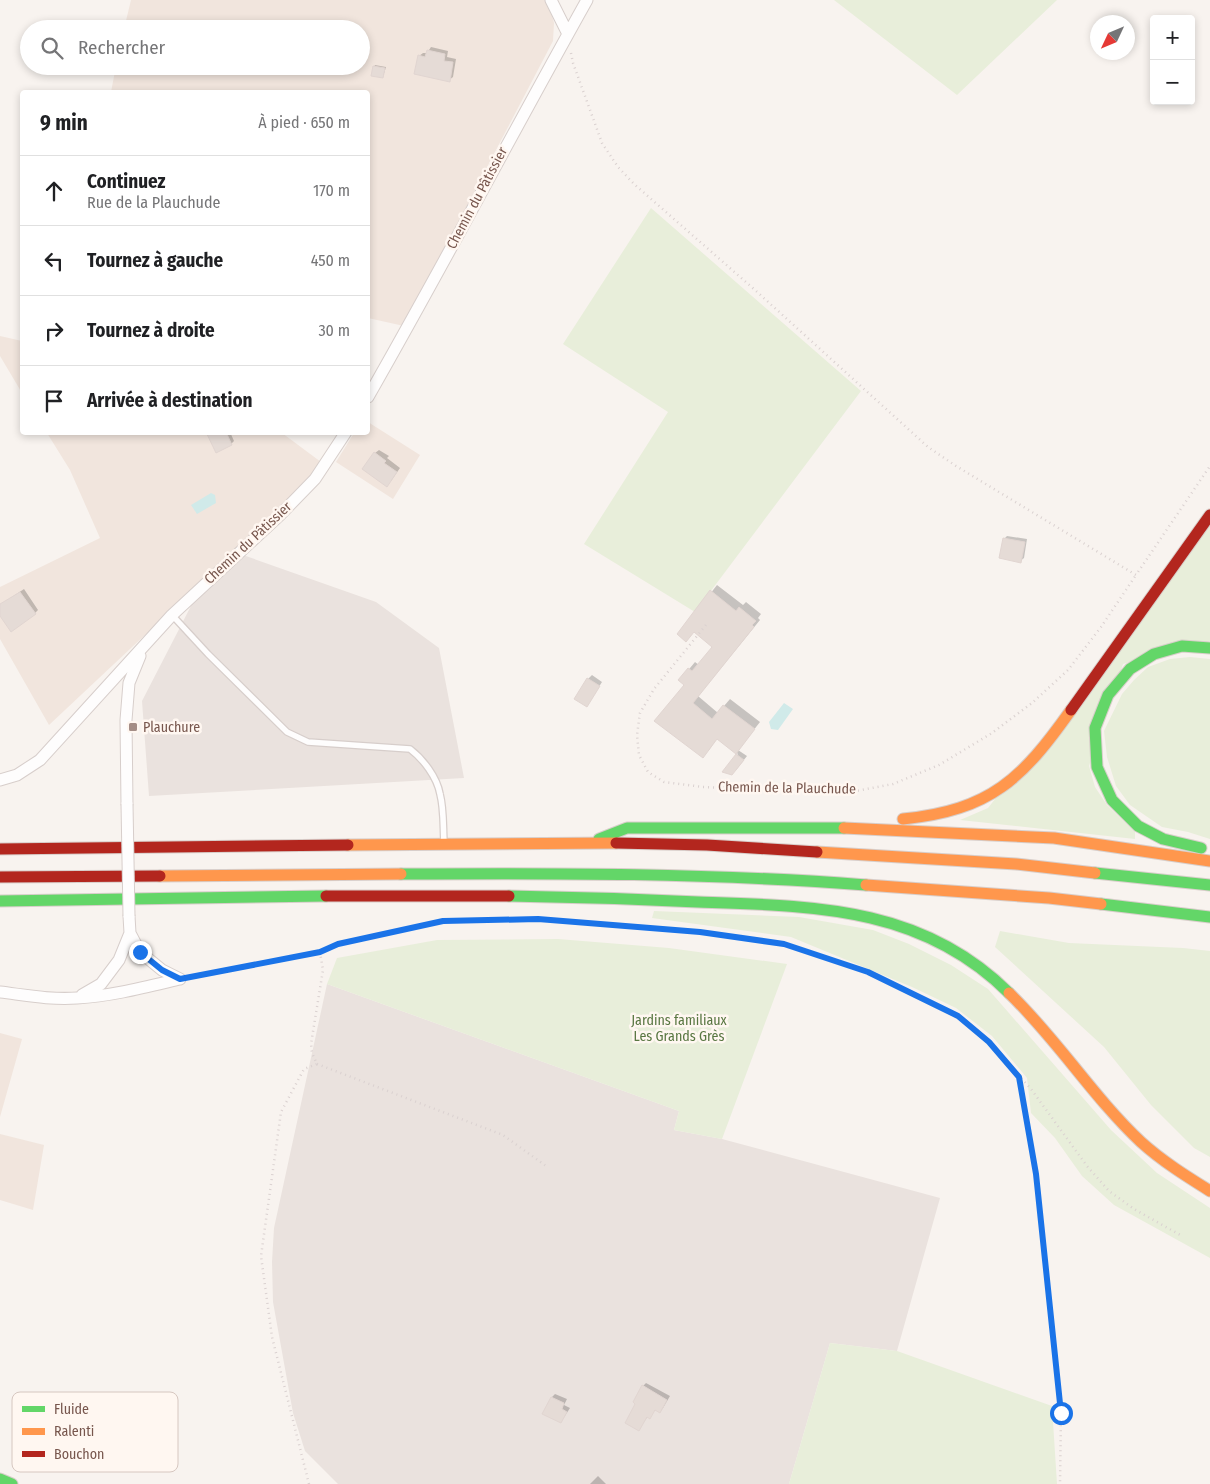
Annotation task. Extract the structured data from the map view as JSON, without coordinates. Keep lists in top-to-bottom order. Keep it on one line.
{"streets":{"street":["Chemin du Pâtissier"],"path":["Chemin de la Plauchude"]},"parks":["Jardins familiaux Les Grands Grès"],"places":{"transit":["Plauchure"]},"legend":["Fluide","Ralenti","Bouchon"],"north":"bottom left","page":{"map_buttons":["+","−"],"search":"Rechercher","heading":["9 min","À pied · 650 m"],"list":[["Continuez","Rue de la Plauchude","170 m"],["Tournez à gauche","450 m"],["Tournez à droite","30 m"],"Arrivée à destination"]}}
